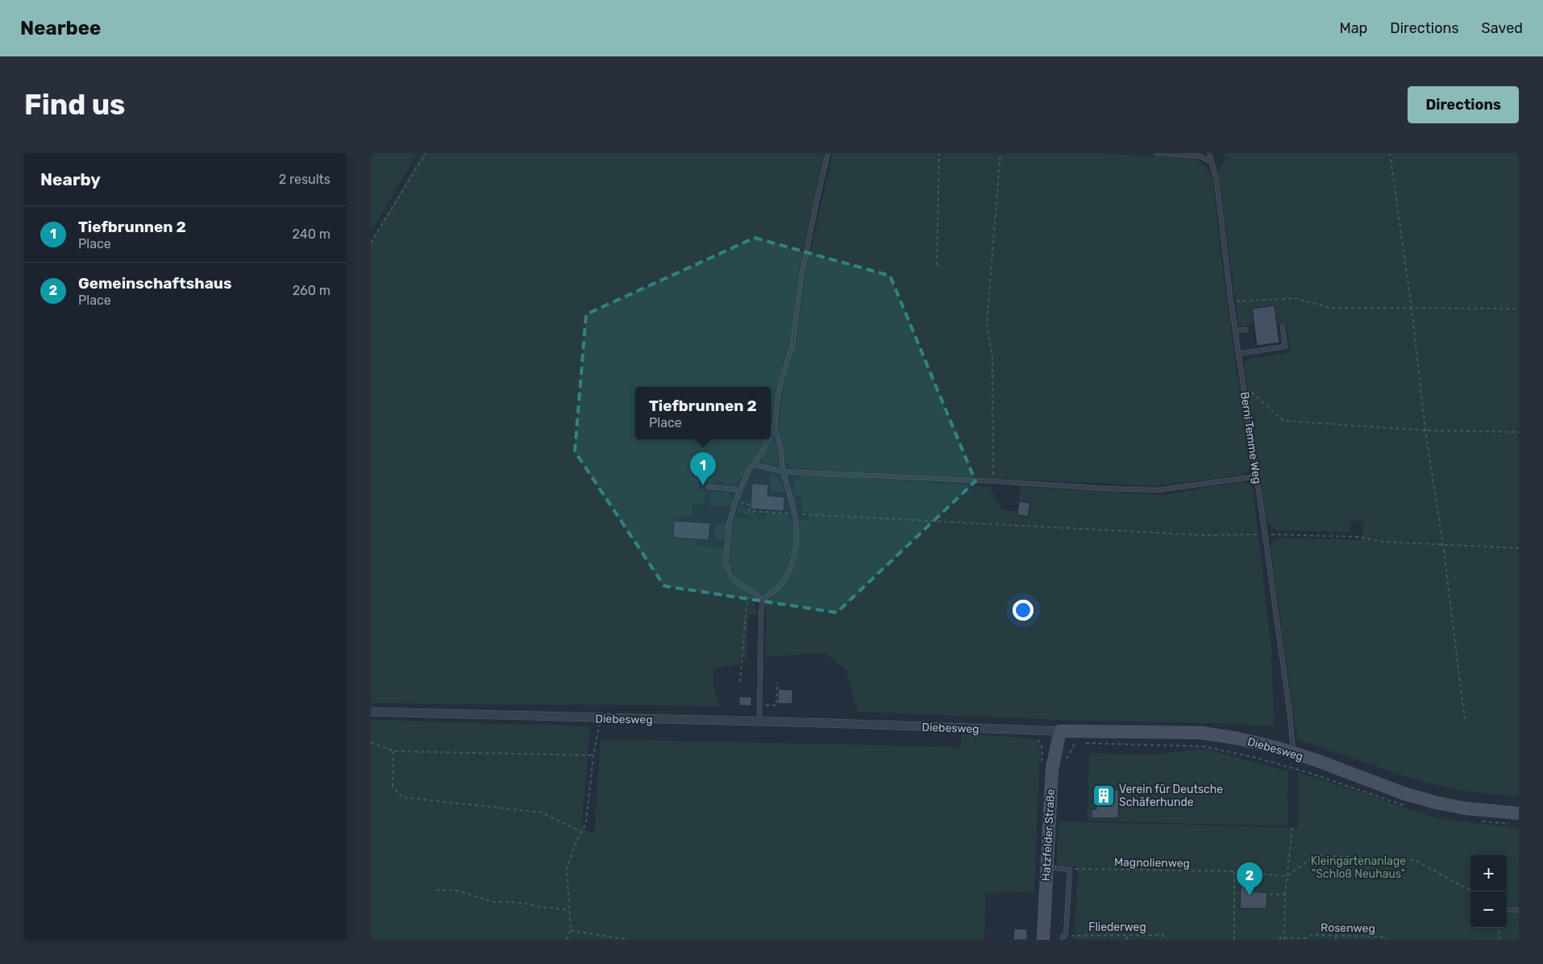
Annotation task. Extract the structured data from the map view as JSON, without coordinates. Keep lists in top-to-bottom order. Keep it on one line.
{"streets":{"street":["Diebesweg","Hatzfelder Straße"],"lane":["Berni Temme Weg"],"path":["Magnolienweg","Fliederweg","Rosenweg"]},"crossings":[["Berni Temme Weg","Diebesweg"],["Diebesweg","Hatzfelder Straße"]],"parks":["Kleingartenanlage \"Schloß Neuhaus\""],"places":{"building":["Verein für Deutsche Schäferhunde"]},"page":{"header":"Nearbee","nav":["Map","Directions","Saved"],"buttons":"Directions","title":"Find us","heading":["Nearby","2 results"],"list":[{"mark":"1","name":"Tiefbrunnen 2","note":"Place","value":"240 m"},{"mark":"2","name":"Gemeinschaftshaus","note":"Place","value":"260 m"}],"popup":["Tiefbrunnen 2","Place"],"pins":["1","2"],"map_buttons":["+","−"]}}
